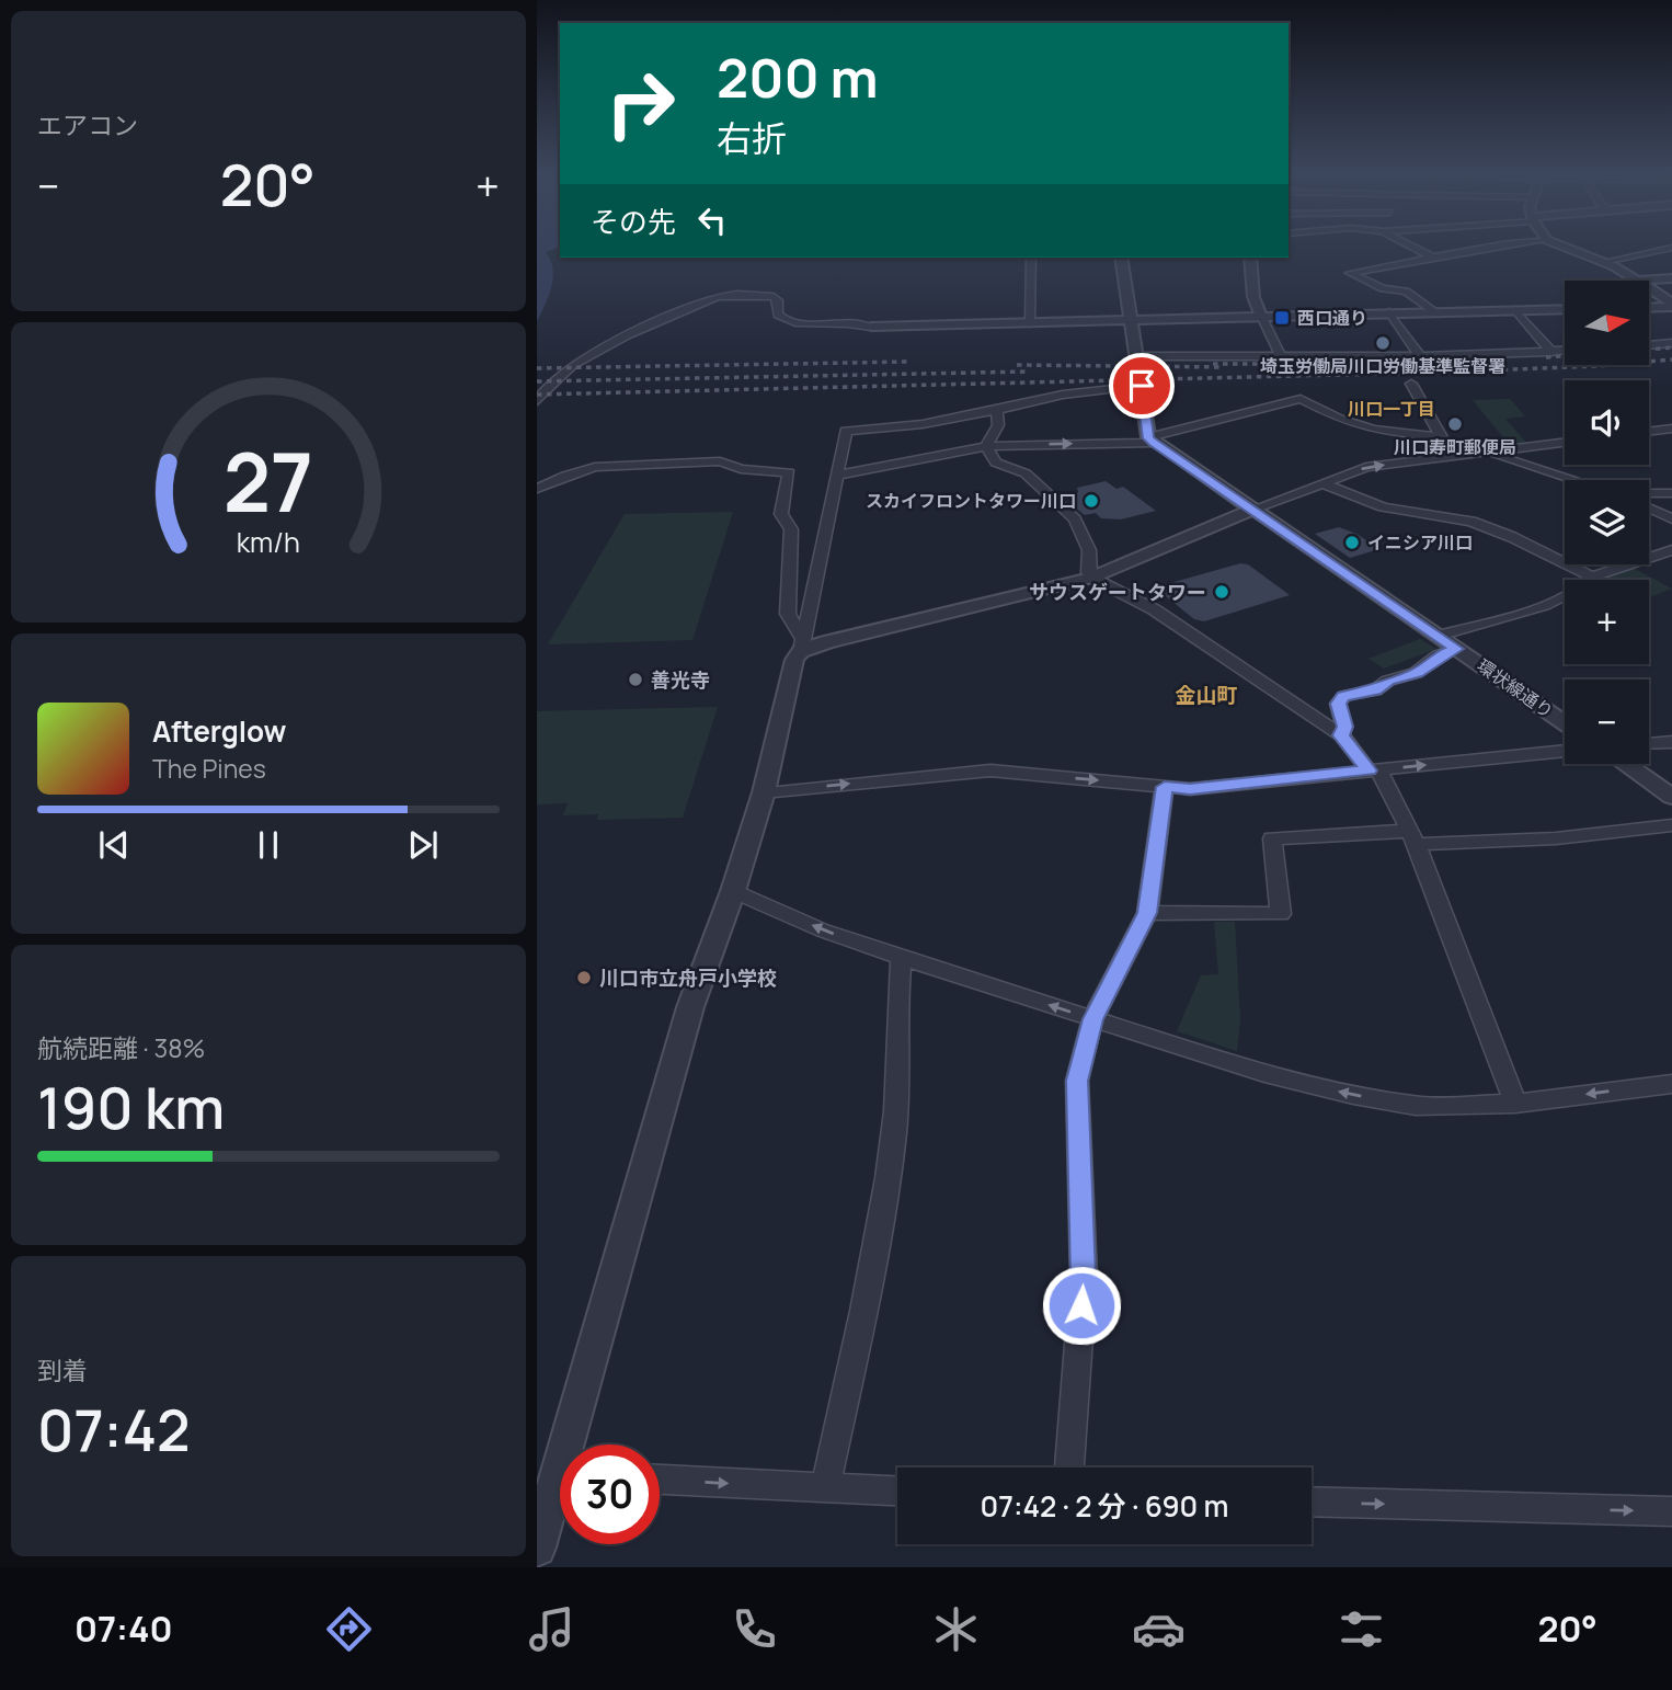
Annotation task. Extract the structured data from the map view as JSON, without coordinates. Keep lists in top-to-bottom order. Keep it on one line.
{"streets":{"street":["環状線通り"]},"districts":["川口一丁目","金山町"],"places":{"transit":["西口通り"],"other":["埼玉労働局川口労働基準監督署","川口寿町郵便局","スカイフロントタワー川口","イニシア川口","サウスゲートタワー","善光寺","川口市立舟戸小学校"]},"north":"right","page":{"tile":["エアコン",["航続距離 · 38%","190 km"],["到着","07:42"]],"turn":["200 m","右折"],"heat":["−","20°","+"],"then":"その先","map_buttons":["+","−"],"song":["Afterglow","The Pines"],"limit":"30","trip":"07:42 · 2 分 · 690 m","tabs":["07:40","20°"],"gauge":["27","km/h"]}}
